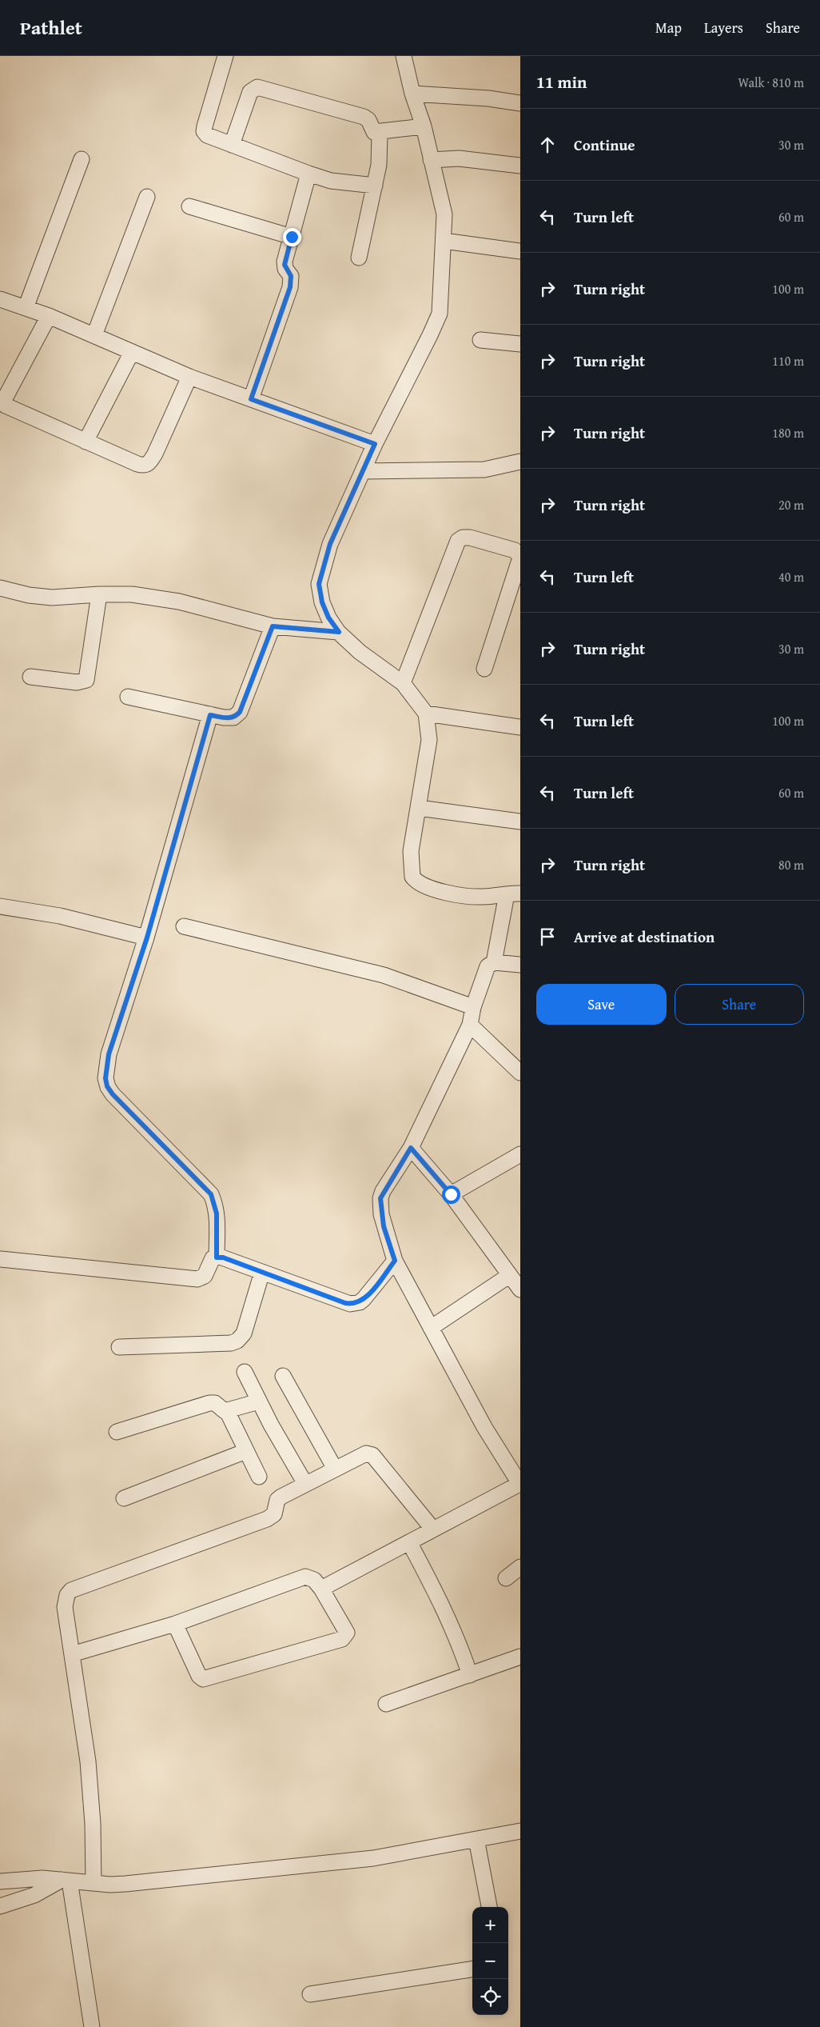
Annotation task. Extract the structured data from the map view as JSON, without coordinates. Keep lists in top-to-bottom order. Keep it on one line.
{"page":{"header":"Pathlet","nav":["Map","Layers","Share"],"heading":["11 min","Walk · 810 m"],"list":[["Continue","30 m"],["Turn left","60 m"],["Turn right","100 m"],["Turn right","110 m"],["Turn right","180 m"],["Turn right","20 m"],["Turn left","40 m"],["Turn right","30 m"],["Turn left","100 m"],["Turn left","60 m"],["Turn right","80 m"],"Arrive at destination"],"buttons":["Save","Share"],"map_buttons":["+","−"]}}
